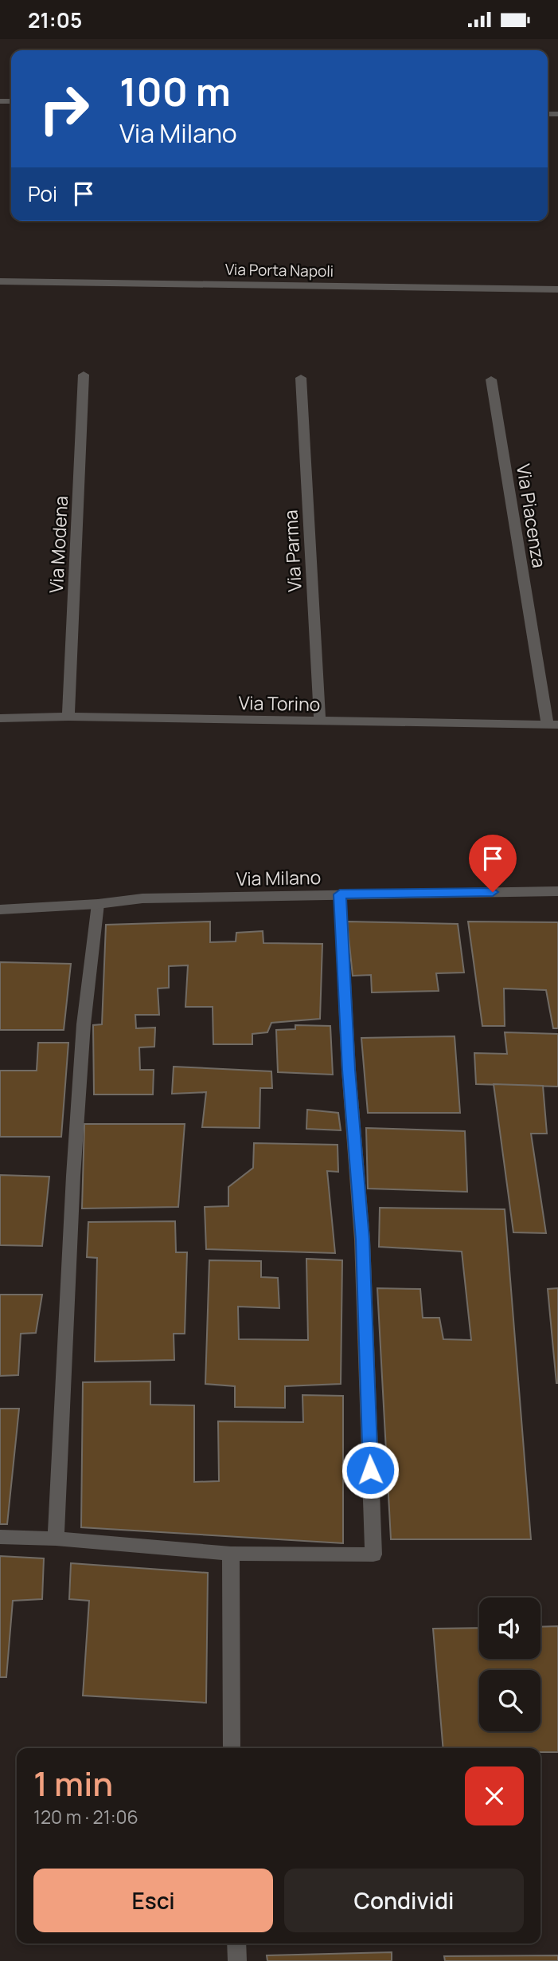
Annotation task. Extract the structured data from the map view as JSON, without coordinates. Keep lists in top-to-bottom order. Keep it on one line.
{"streets":{"street":["Via Porta Napoli","Via Piacenza","Via Modena","Via Parma","Via Torino","Via Milano"]},"crossings":[["Via Piacenza","Via Torino"],["Via Modena","Via Torino"],["Via Parma","Via Torino"]],"page":{"status":"21:05","turn":["100 m","Via Milano"],"then":"Poi","heading":["1 min","120 m · 21:06"],"buttons":["Esci","Condividi"]}}
